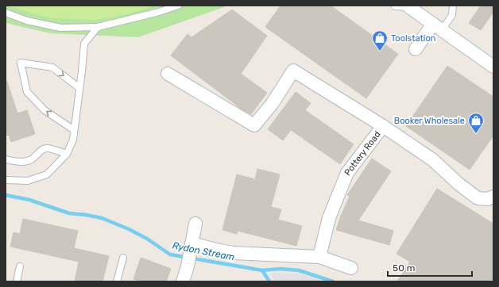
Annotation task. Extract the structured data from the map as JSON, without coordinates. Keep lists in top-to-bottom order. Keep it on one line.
{"streets":{"street":["Pottery Road"]},"water":["Rydon Stream"],"places":{"shop":["Toolstation","Booker Wholesale"]},"scale_bar":"50 m"}
